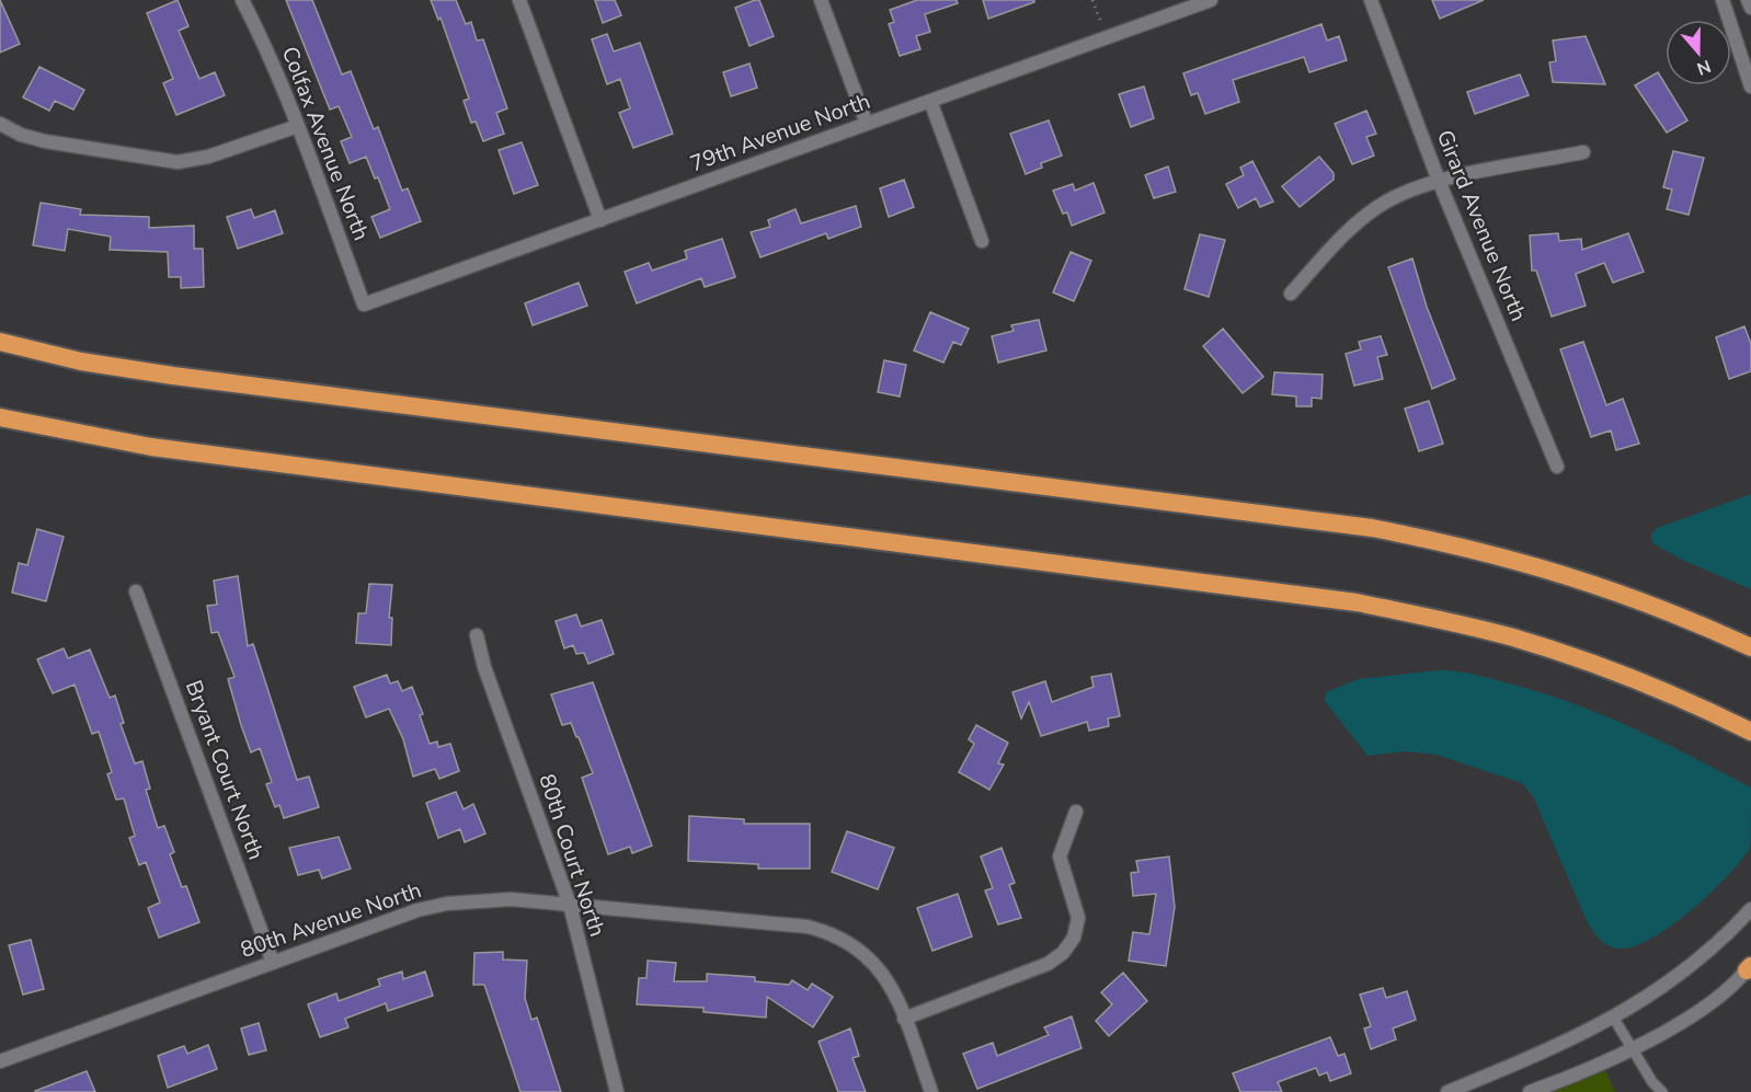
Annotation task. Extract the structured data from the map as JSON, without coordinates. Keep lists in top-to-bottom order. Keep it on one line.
{"streets":{"street":["79th Avenue North","Colfax Avenue North","Girard Avenue North","Bryant Court North","80th Court North","80th Avenue North"]},"crossings":[["79th Avenue North","Colfax Avenue North"],["Bryant Court North","80th Avenue North"],["80th Court North","80th Avenue North"]],"north":"bottom"}
